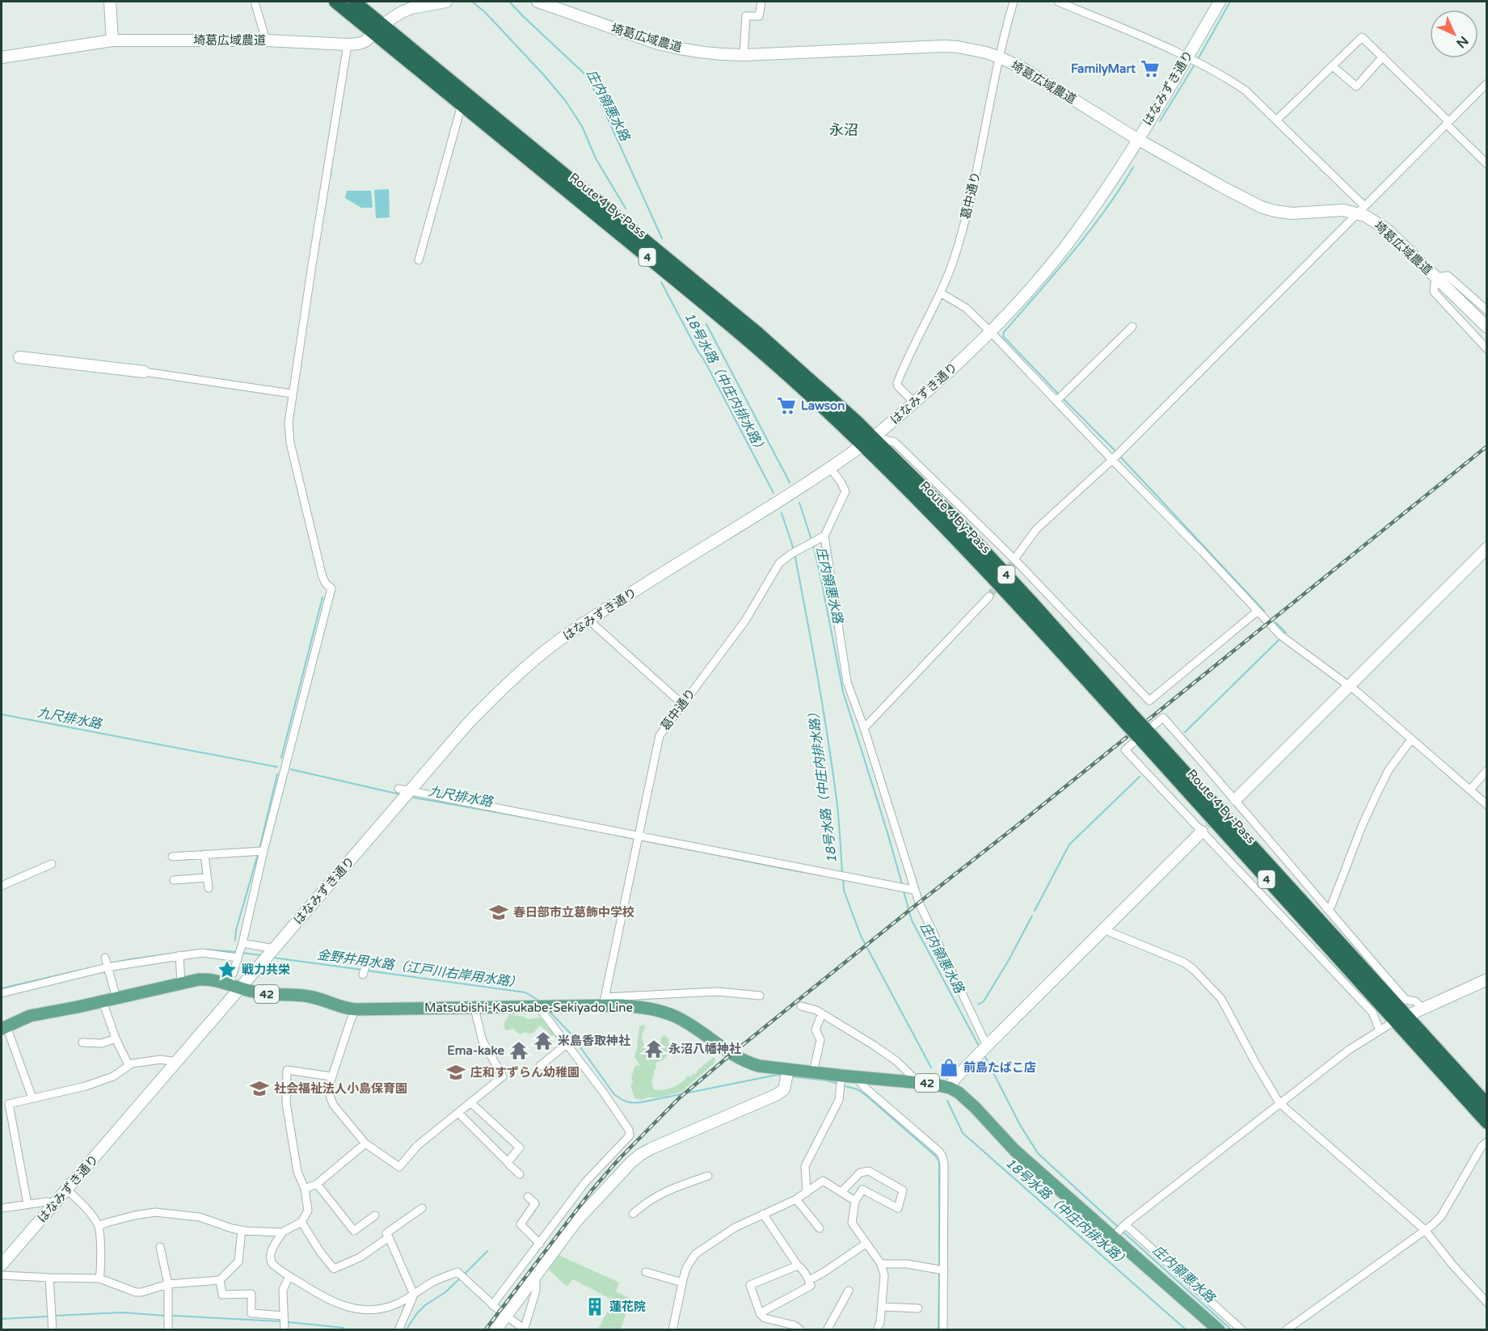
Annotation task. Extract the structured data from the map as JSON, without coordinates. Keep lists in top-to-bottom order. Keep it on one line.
{"streets":{"highway":["Route 4 By-Pass","4"],"main road":["42","Matsubishi-Kasukabe-Sekiyado Line"],"street":["埼葛広域農道","はなみずき通り","葛中通り"]},"crossings":[["埼葛広域農道","はなみずき通り"],["埼葛広域農道","葛中通り"],["埼葛広域農道","Route 4 By-Pass"],["はなみずき通り","葛中通り"],["はなみずき通り","Route 4 By-Pass"],["はなみずき通り","Matsubishi-Kasukabe-Sekiyado Line"],["葛中通り","Matsubishi-Kasukabe-Sekiyado Line"]],"districts":["永沼"],"water":["庄内領悪水路","18号水路（中庄内排水路）","九尺排水路","金野井用水路（江戸川右岸用水路）"],"places":{"supermarket":["FamilyMart","Lawson"],"school or university":["春日部市立葛飾中学校","庄和すずらん幼稚園","社会福祉法人小島保育園"],"place":["戦力共栄"],"temple":["米島香取神社","永沼八幡神社","Ema-kake"],"shop":["前島たばこ店"],"building":["蓮花院"]},"north":"bottom right"}
